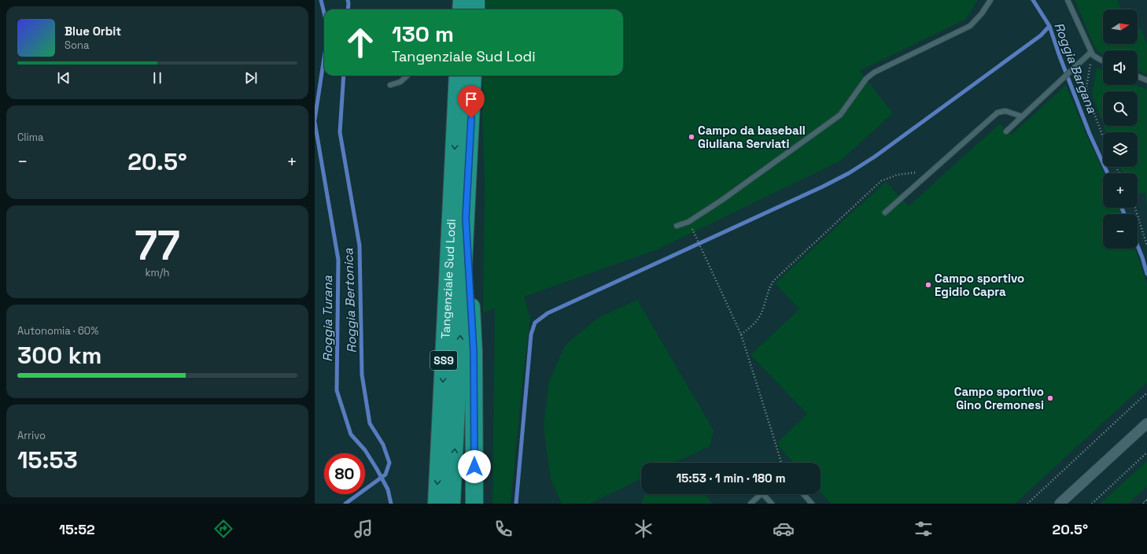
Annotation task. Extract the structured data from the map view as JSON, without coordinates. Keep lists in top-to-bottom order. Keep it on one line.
{"streets":{"highway":["Tangenziale Sud Lodi","SS9"]},"water":["Roggia Bargana","Roggia Bertonica","Roggia Turana"],"places":["Campo da baseball Giuliana Serviati","Campo sportivo Egidio Capra","Campo sportivo Gino Cremonesi"],"north":"right","page":{"map_buttons":["+","−"],"turn":["130 m","Tangenziale Sud Lodi"],"song":["Blue Orbit","Sona"],"tile":["Clima",["77","km/h"],["Autonomia · 60%","300 km"],["Arrivo","15:53"]],"heat":["−","20.5°","+"],"limit":"80","trip":"15:53 · 1 min · 180 m","tabs":["15:52","20.5°"]}}
